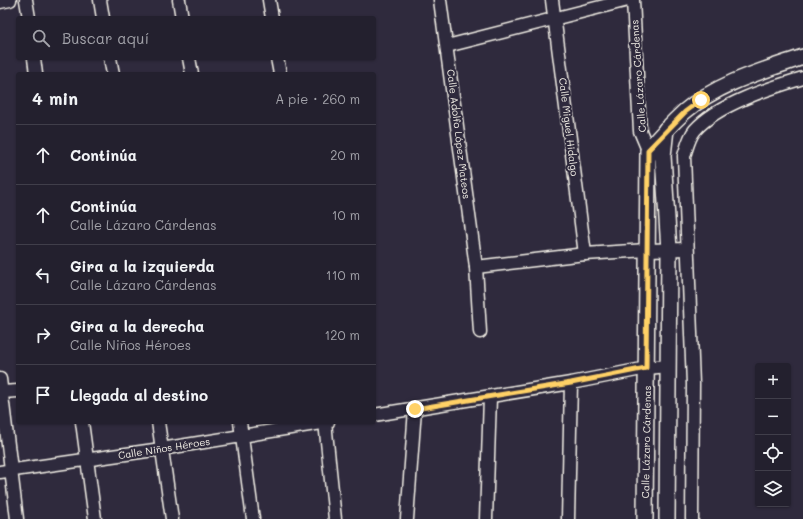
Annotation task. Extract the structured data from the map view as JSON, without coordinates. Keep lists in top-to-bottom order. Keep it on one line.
{"streets":{"street":["Calle Lázaro Cárdenas","Calle Miguel Hidalgo","Calle Adolfo López Mateos","Calle Niños Héroes"]},"page":{"search":"Buscar aquí","heading":["4 min","A pie · 260 m"],"list":[["Continúa","20 m"],["Continúa","Calle Lázaro Cárdenas","10 m"],["Gira a la izquierda","Calle Lázaro Cárdenas","110 m"],["Gira a la derecha","Calle Niños Héroes","120 m"],"Llegada al destino"],"map_buttons":["+","−"]}}
